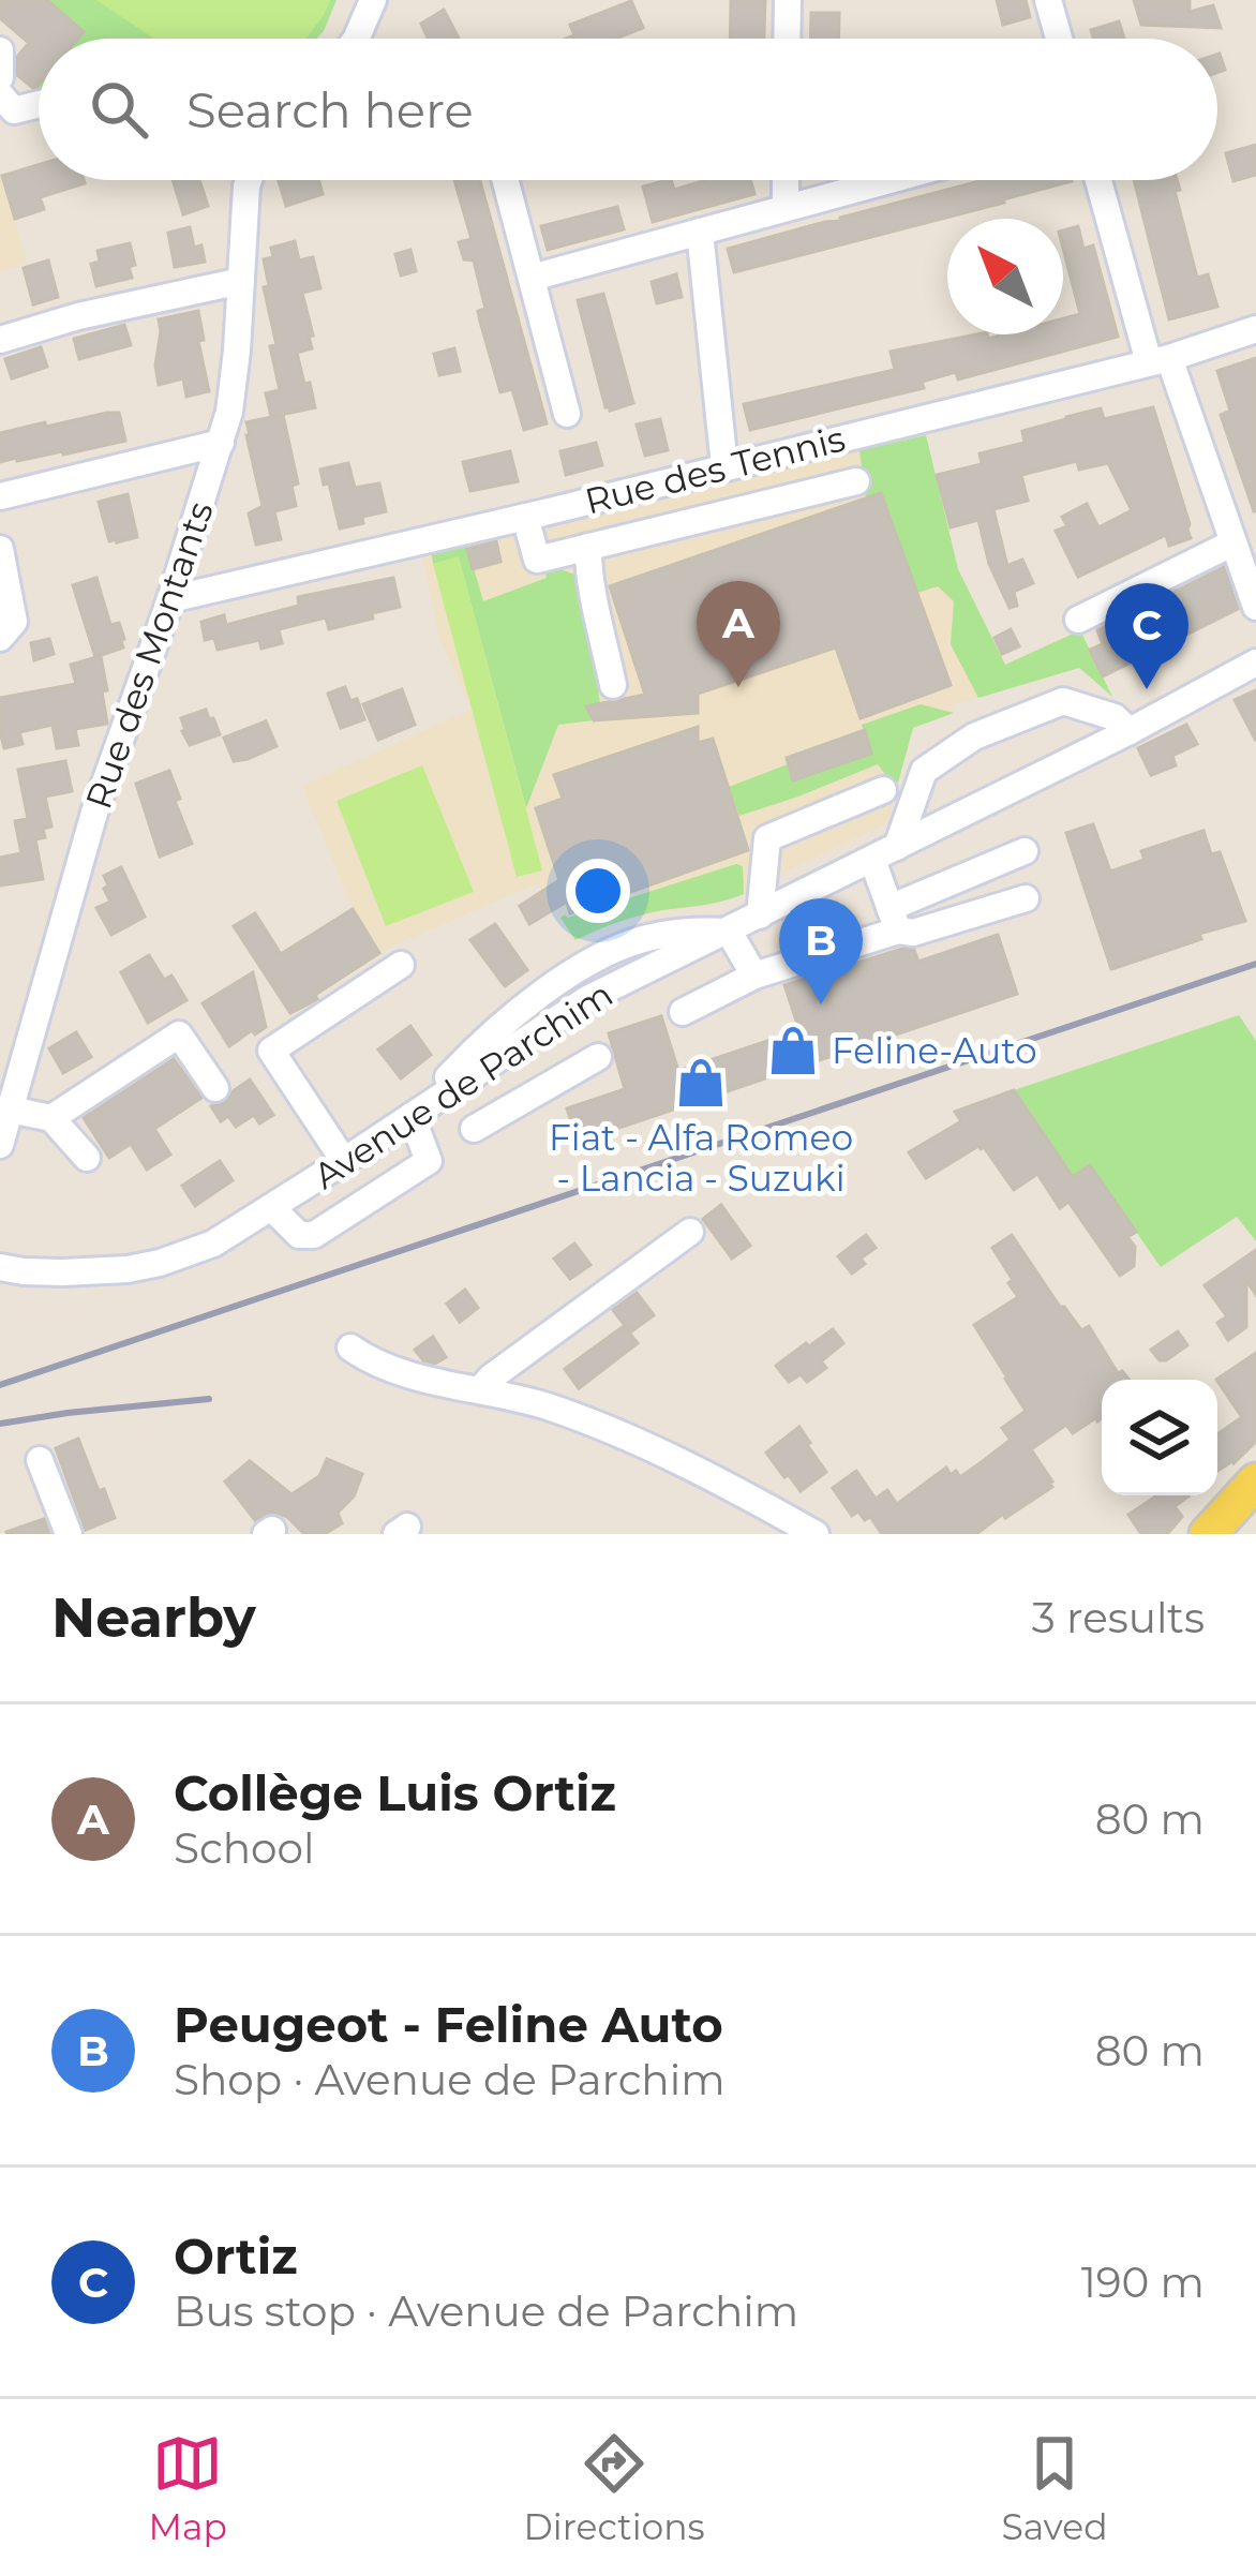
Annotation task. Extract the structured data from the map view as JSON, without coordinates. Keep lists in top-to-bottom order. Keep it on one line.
{"streets":{"street":["Rue des Tennis","Rue des Montants","Avenue de Parchim"]},"crossings":[["Rue des Tennis","Rue des Montants"]],"places":{"shop":["Feline-Auto","Fiat - Alfa Romeo - Lancia - Suzuki"]},"north":"top left","page":{"search":"Search here","pins":["A","C","B"],"heading":["Nearby","3 results"],"list":[{"mark":"A","name":"Collège Luis Ortiz","note":"School","value":"80 m"},{"mark":"B","name":"Peugeot - Feline Auto","note":"Shop · Avenue de Parchim","value":"80 m"},{"mark":"C","name":"Ortiz","note":"Bus stop · Avenue de Parchim","value":"190 m"}],"nav":["Map","Directions","Saved"]}}
